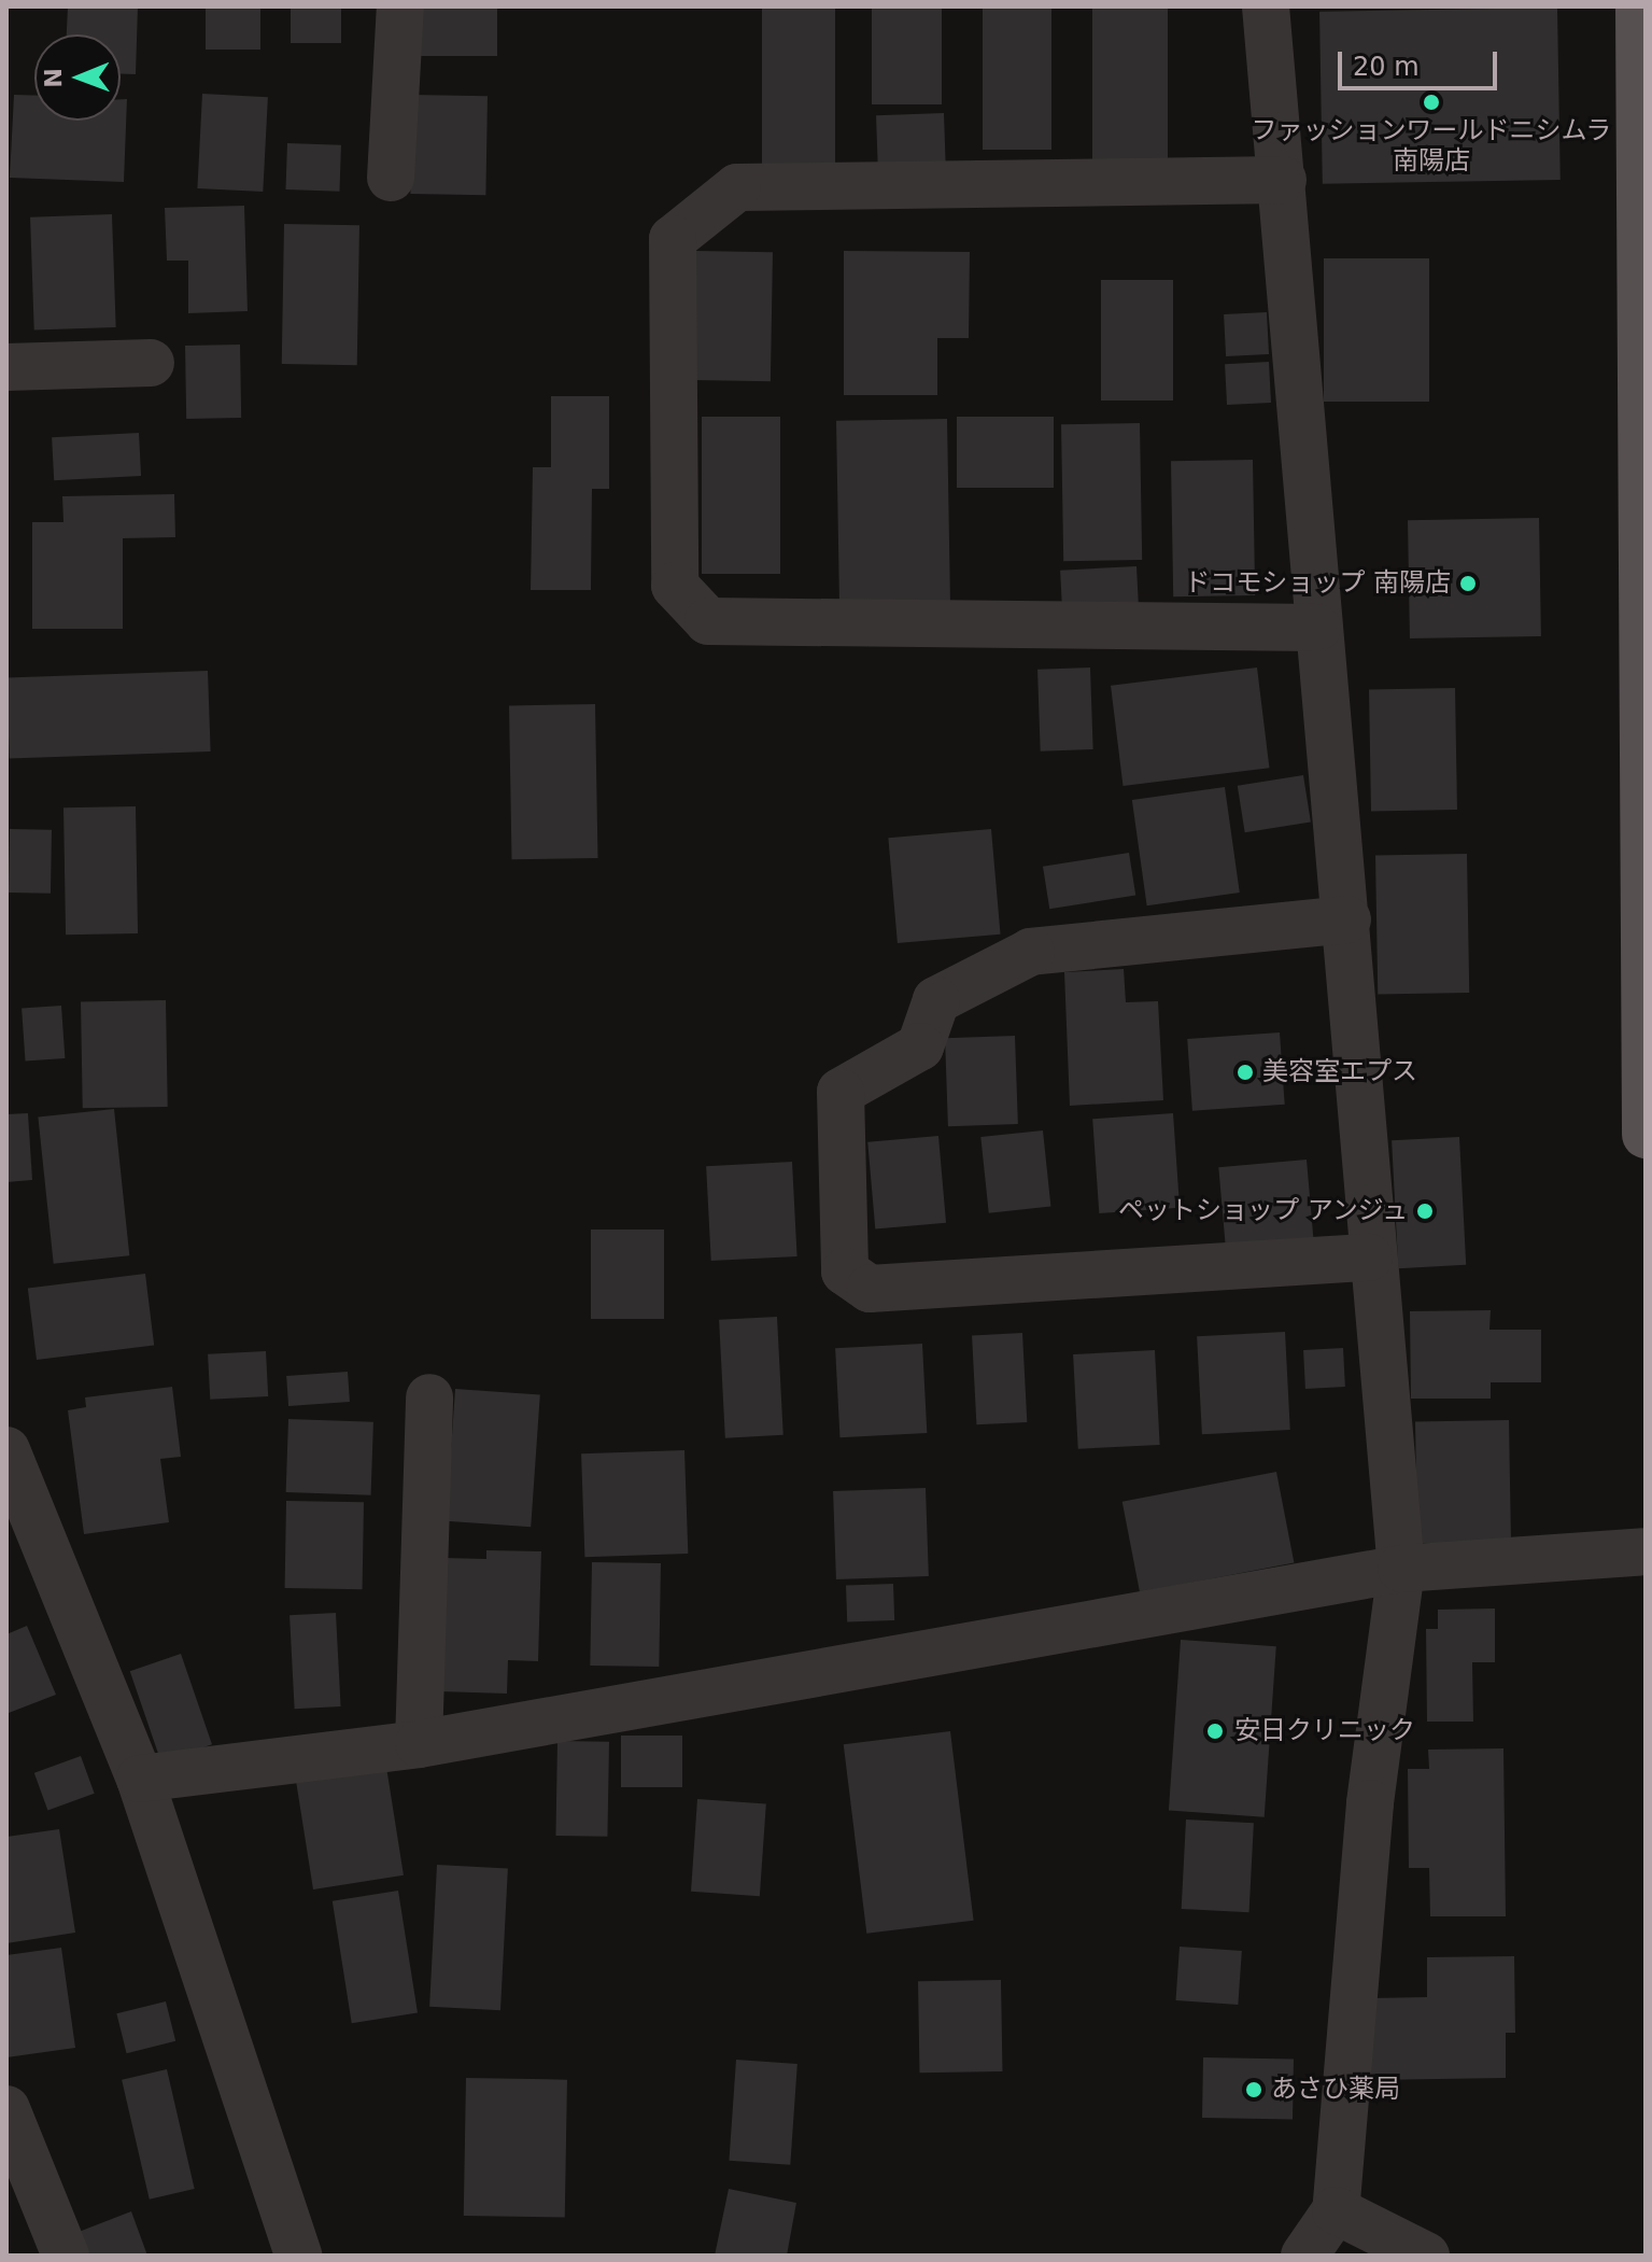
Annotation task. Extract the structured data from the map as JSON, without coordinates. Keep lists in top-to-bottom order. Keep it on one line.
{"places":["ファッションワールドニシムラ 南陽店","ドコモショップ 南陽店","美容室エプス","ペットショップ アンジュ","安日クリニック","あさひ薬局"],"scale_bar":"20 m","north":"left"}
